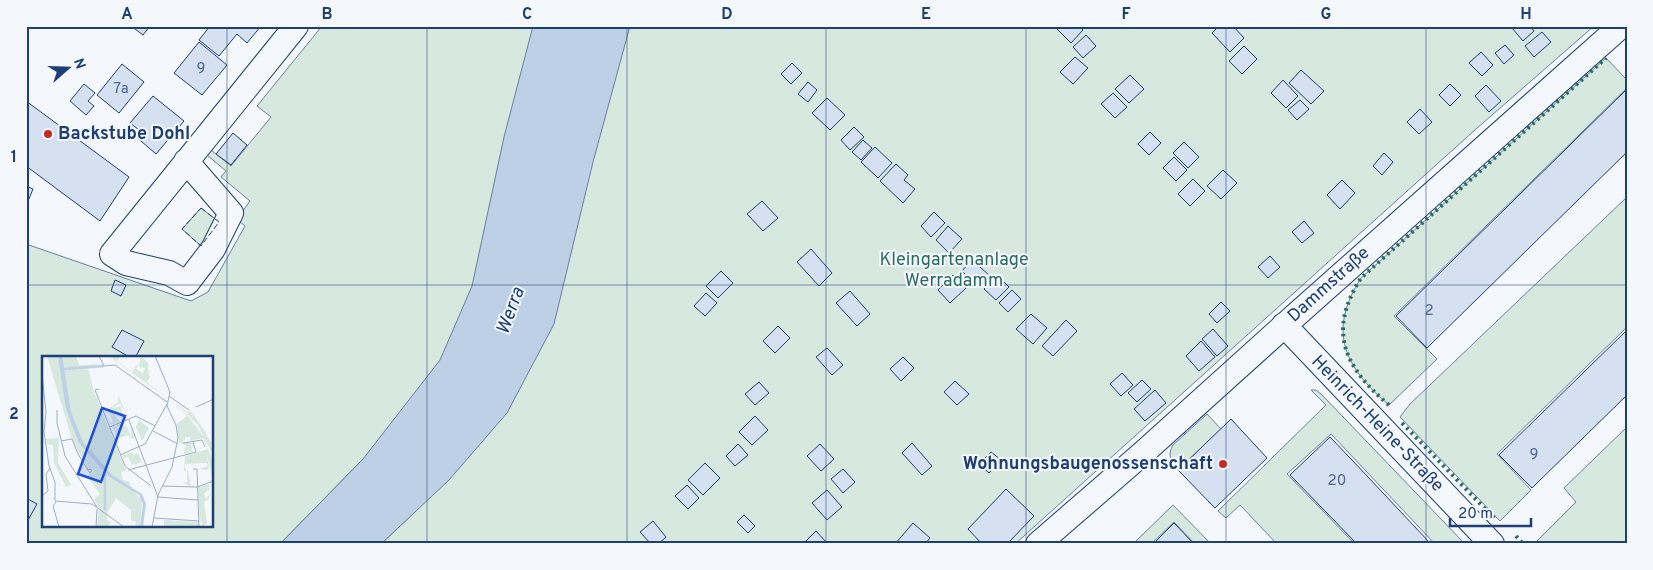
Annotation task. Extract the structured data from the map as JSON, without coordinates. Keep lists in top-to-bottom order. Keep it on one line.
{"streets":{"street":["Dammstraße","Heinrich-Heine-Straße"]},"crossings":[["Dammstraße","Heinrich-Heine-Straße"]],"water":["Werra"],"parks":["Kleingartenanlage Werradamm"],"places":["Backstube Dohl","Wohnungsbaugenossenschaft"],"house_numbers":["9","7a","2","9","20"],"scale_bar":"20 m","north":"right","grid":{"columns":["A","B","C","D","E","F","G","H"],"rows":["1","2"]}}
